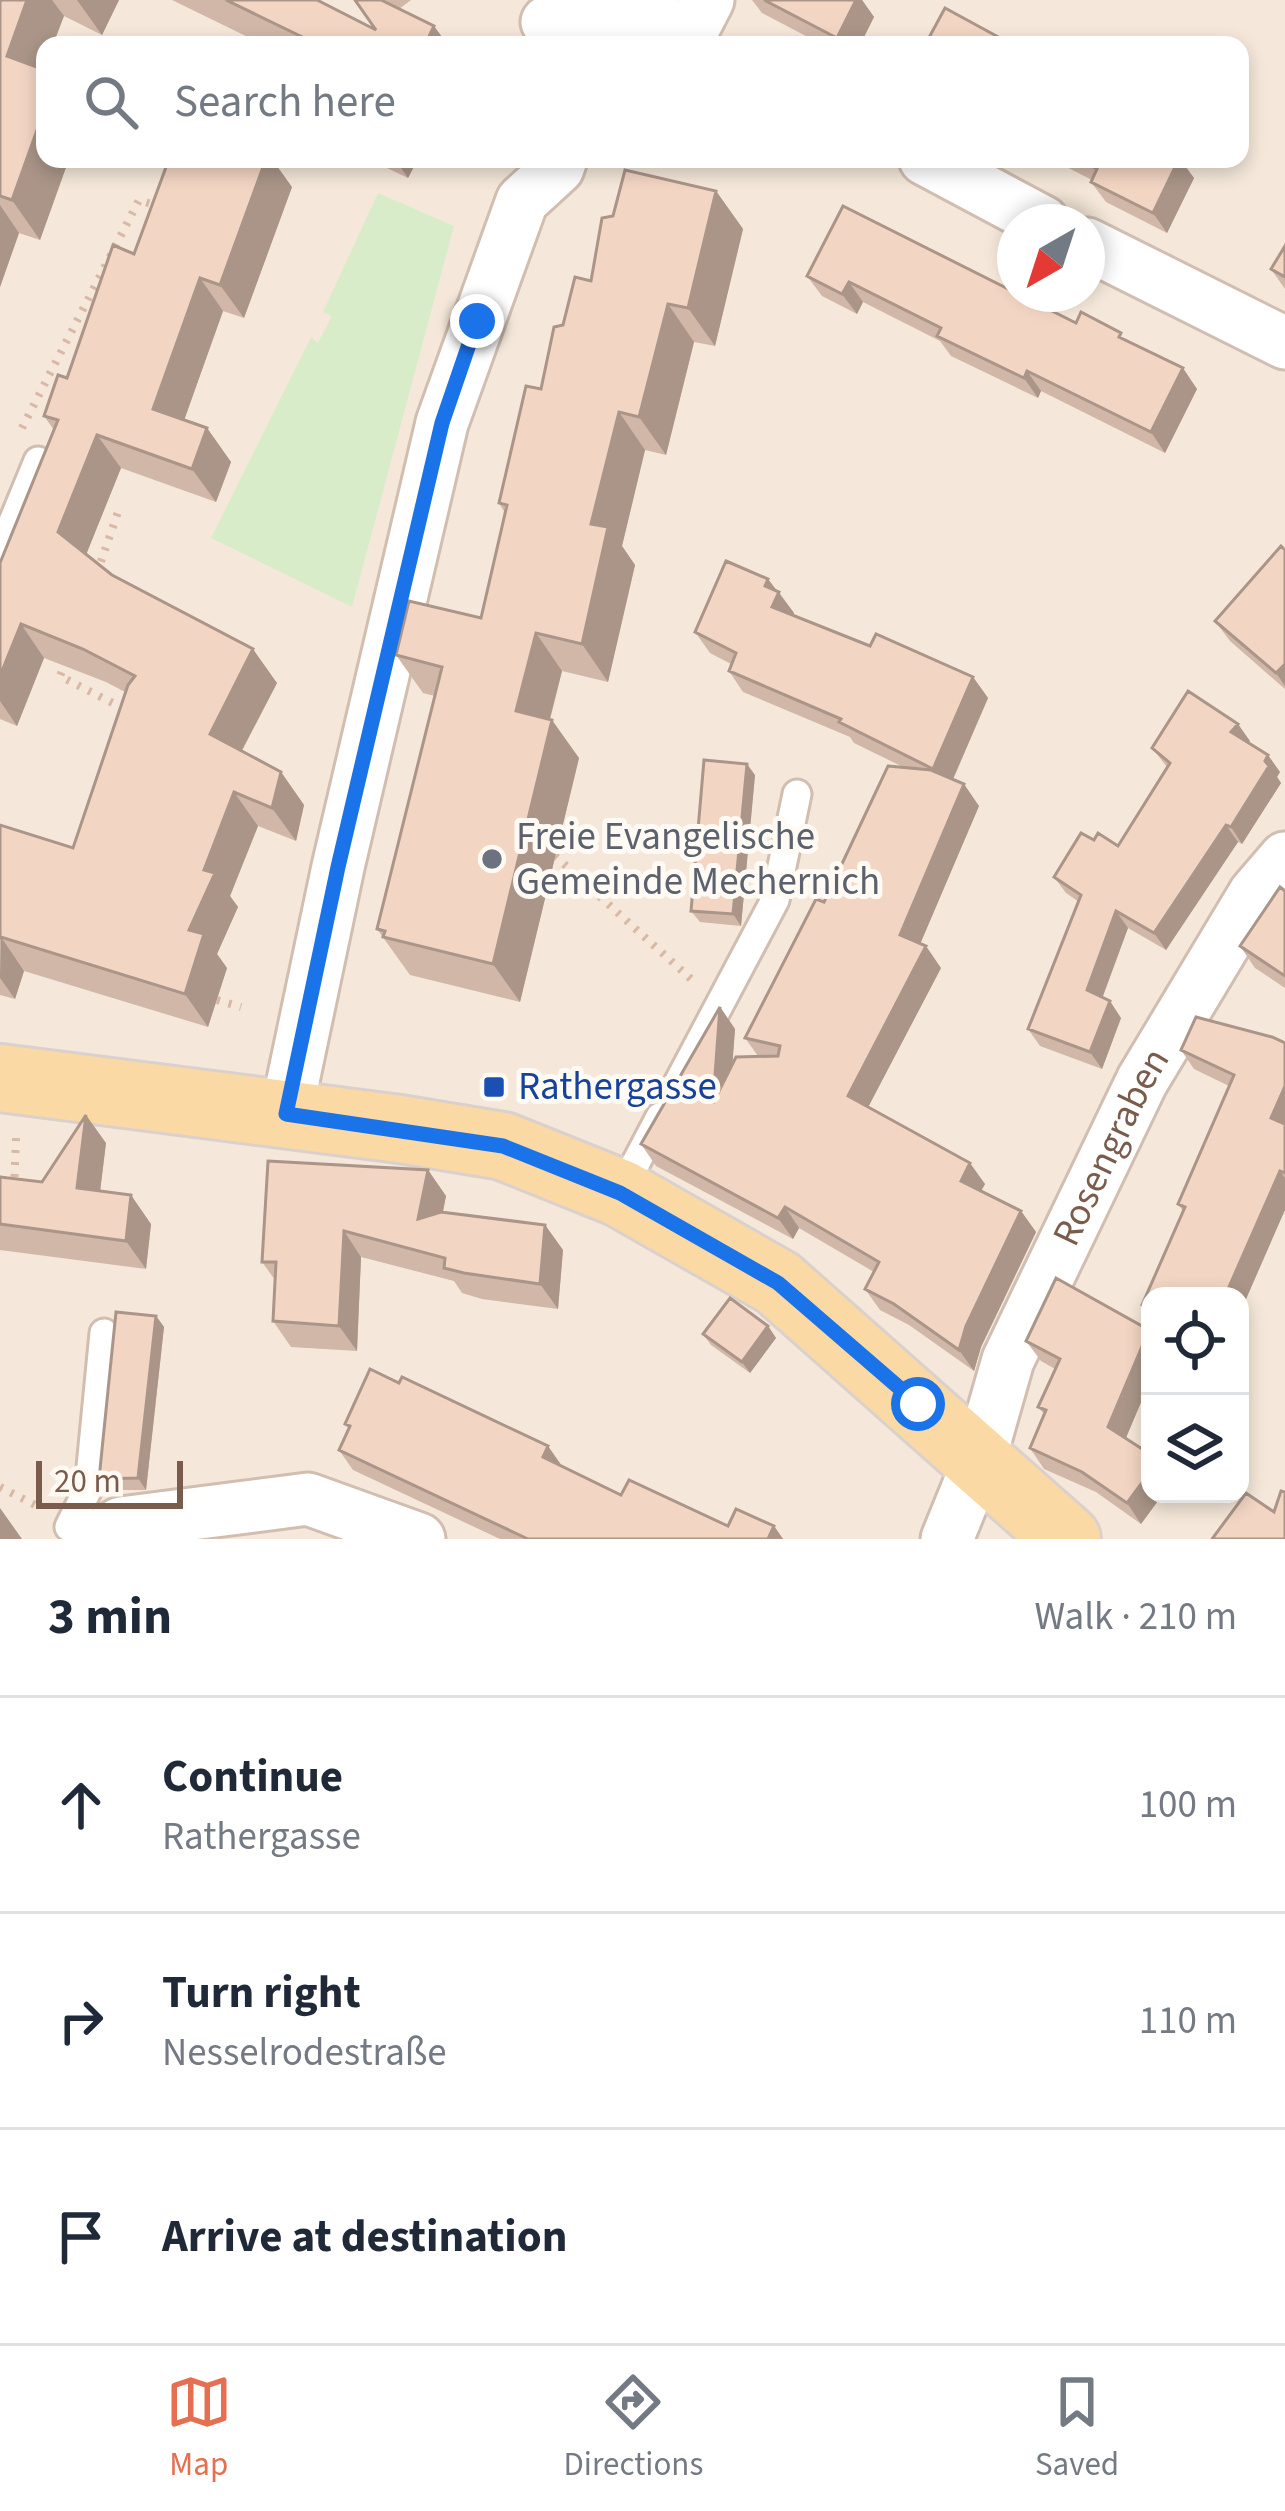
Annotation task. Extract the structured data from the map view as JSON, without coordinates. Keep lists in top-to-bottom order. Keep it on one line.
{"streets":{"street":["Rosengraben"]},"places":{"other":["Freie Evangelische Gemeinde Mechernich"],"transit":["Rathergasse"]},"scale_bar":"20 m","north":"bottom left","page":{"search":"Search here","scale":"20 m","heading":["3 min","Walk · 210 m"],"list":[["Continue","Rathergasse","100 m"],["Turn right","Nesselrodestraße","110 m"],"Arrive at destination"],"nav":["Map","Directions","Saved"]}}
